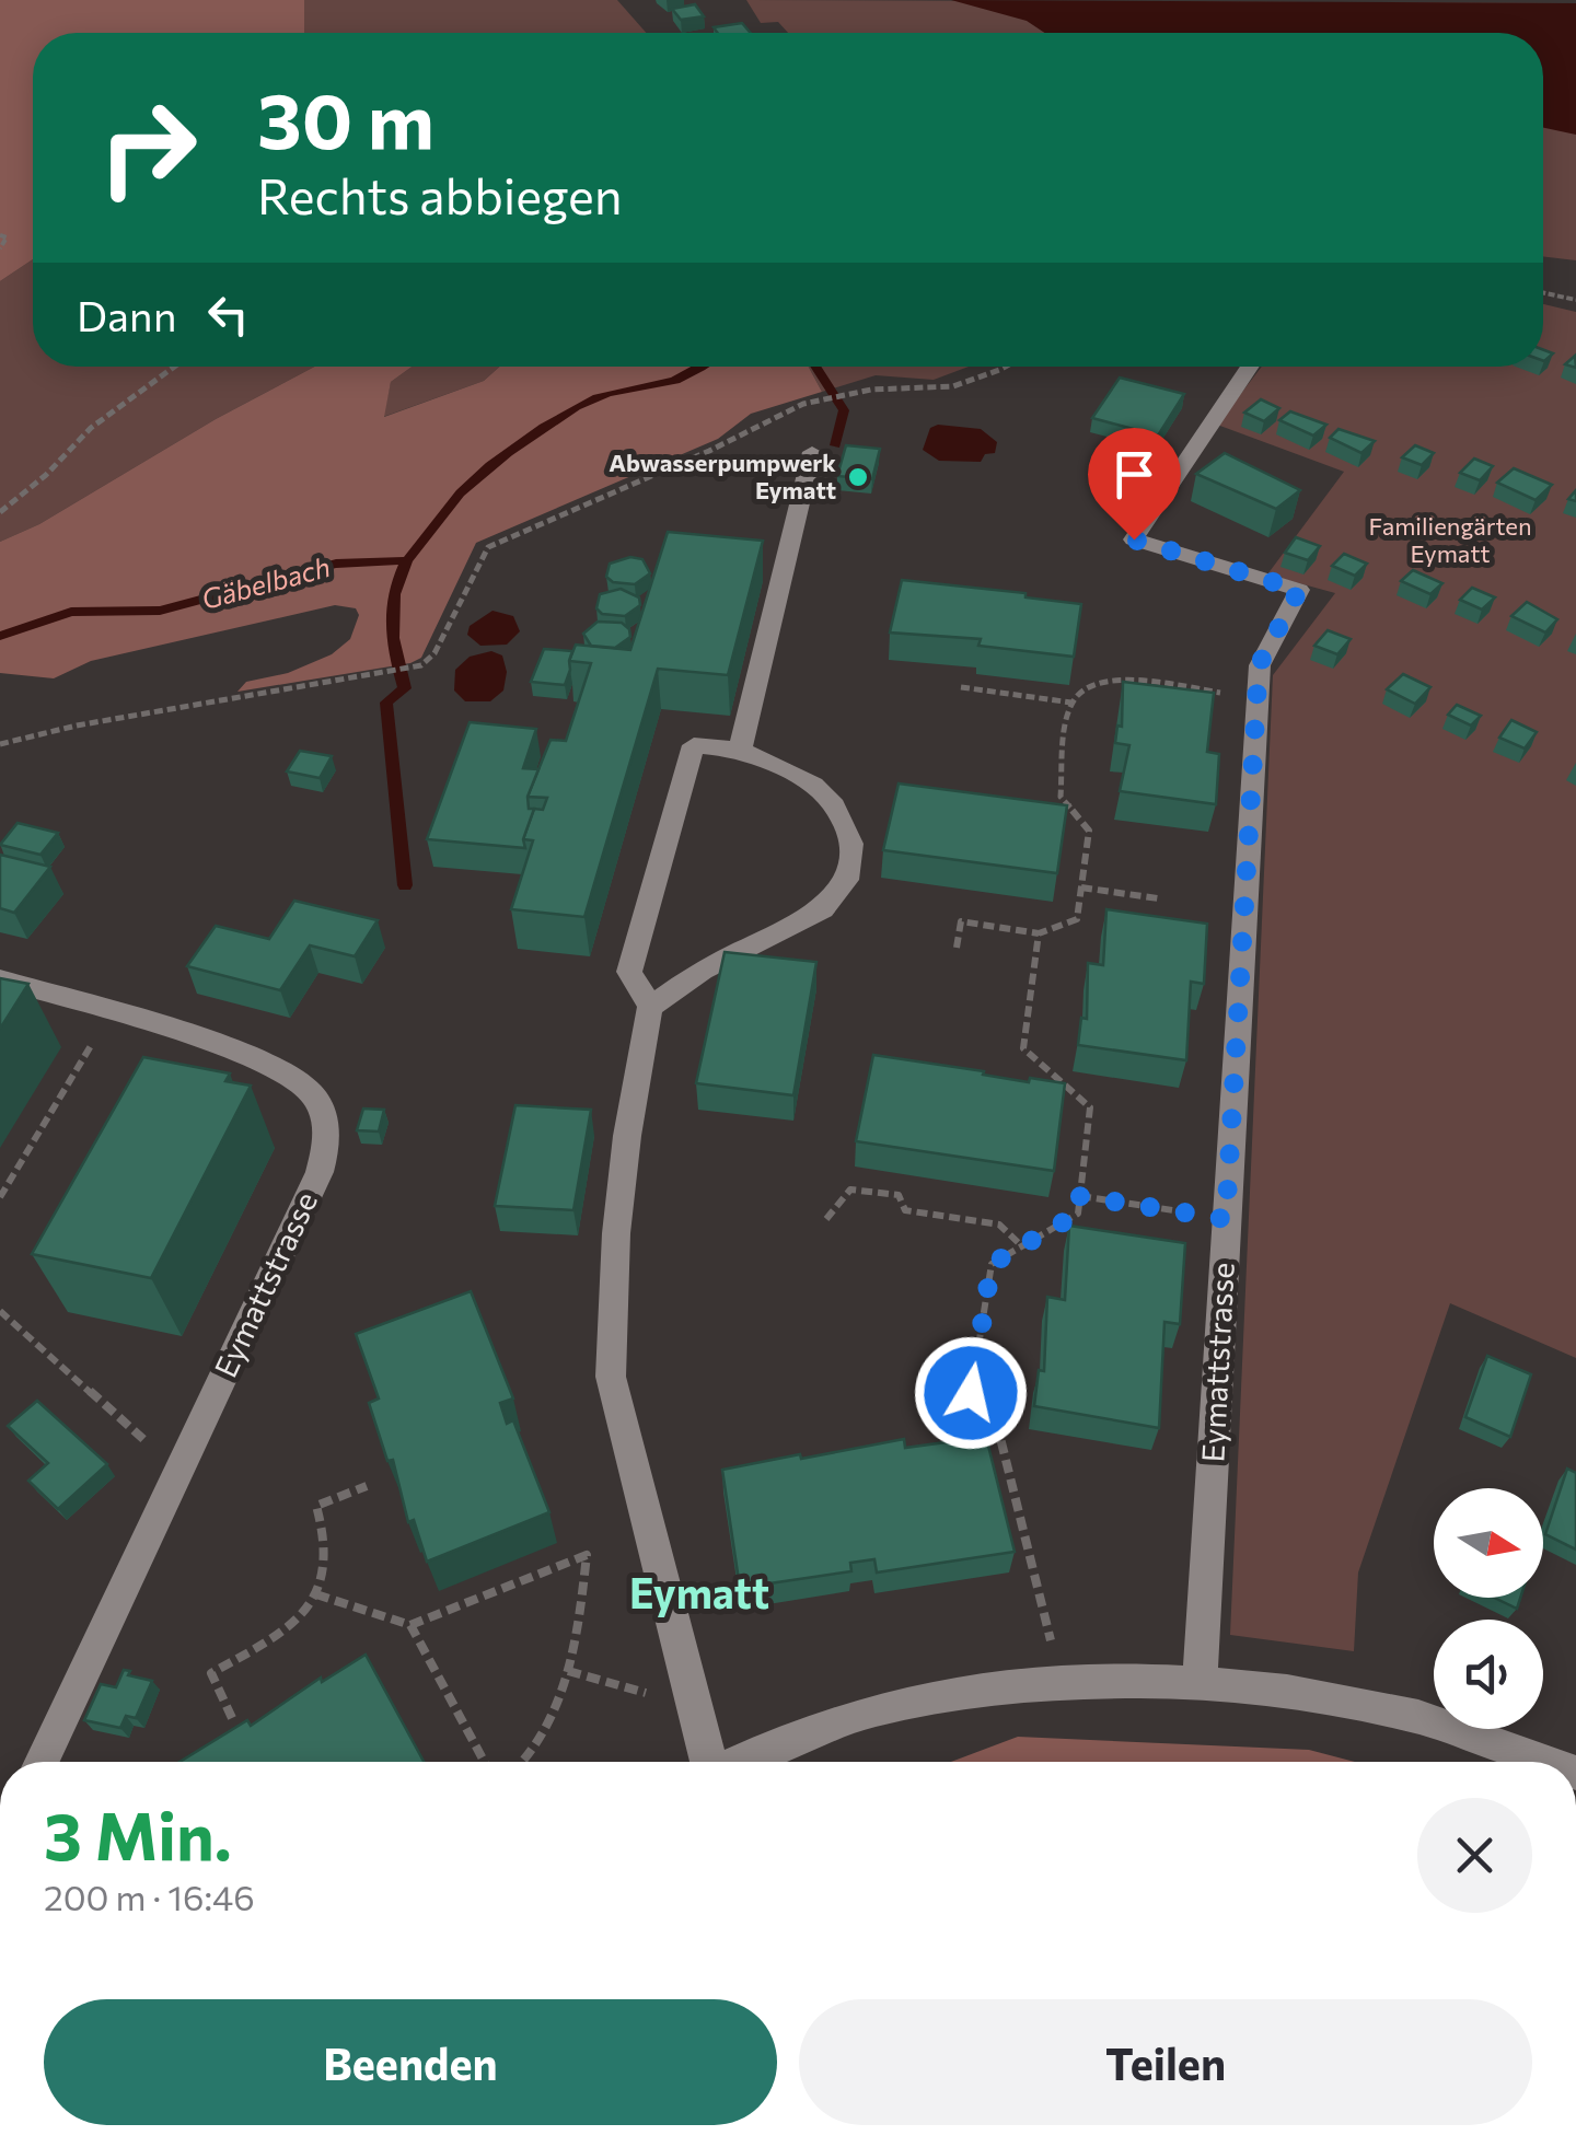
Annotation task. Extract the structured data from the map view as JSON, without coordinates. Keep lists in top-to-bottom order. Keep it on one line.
{"streets":{"street":["Eymattstrasse"]},"districts":["Eymatt"],"water":["Gäbelbach"],"parks":["Familiengärten Eymatt"],"places":["Abwasserpumpwerk Eymatt"],"north":"right","page":{"turn":["30 m","Rechts abbiegen"],"then":"Dann","heading":["3 Min.","200 m · 16:46"],"buttons":["Beenden","Teilen"]}}
